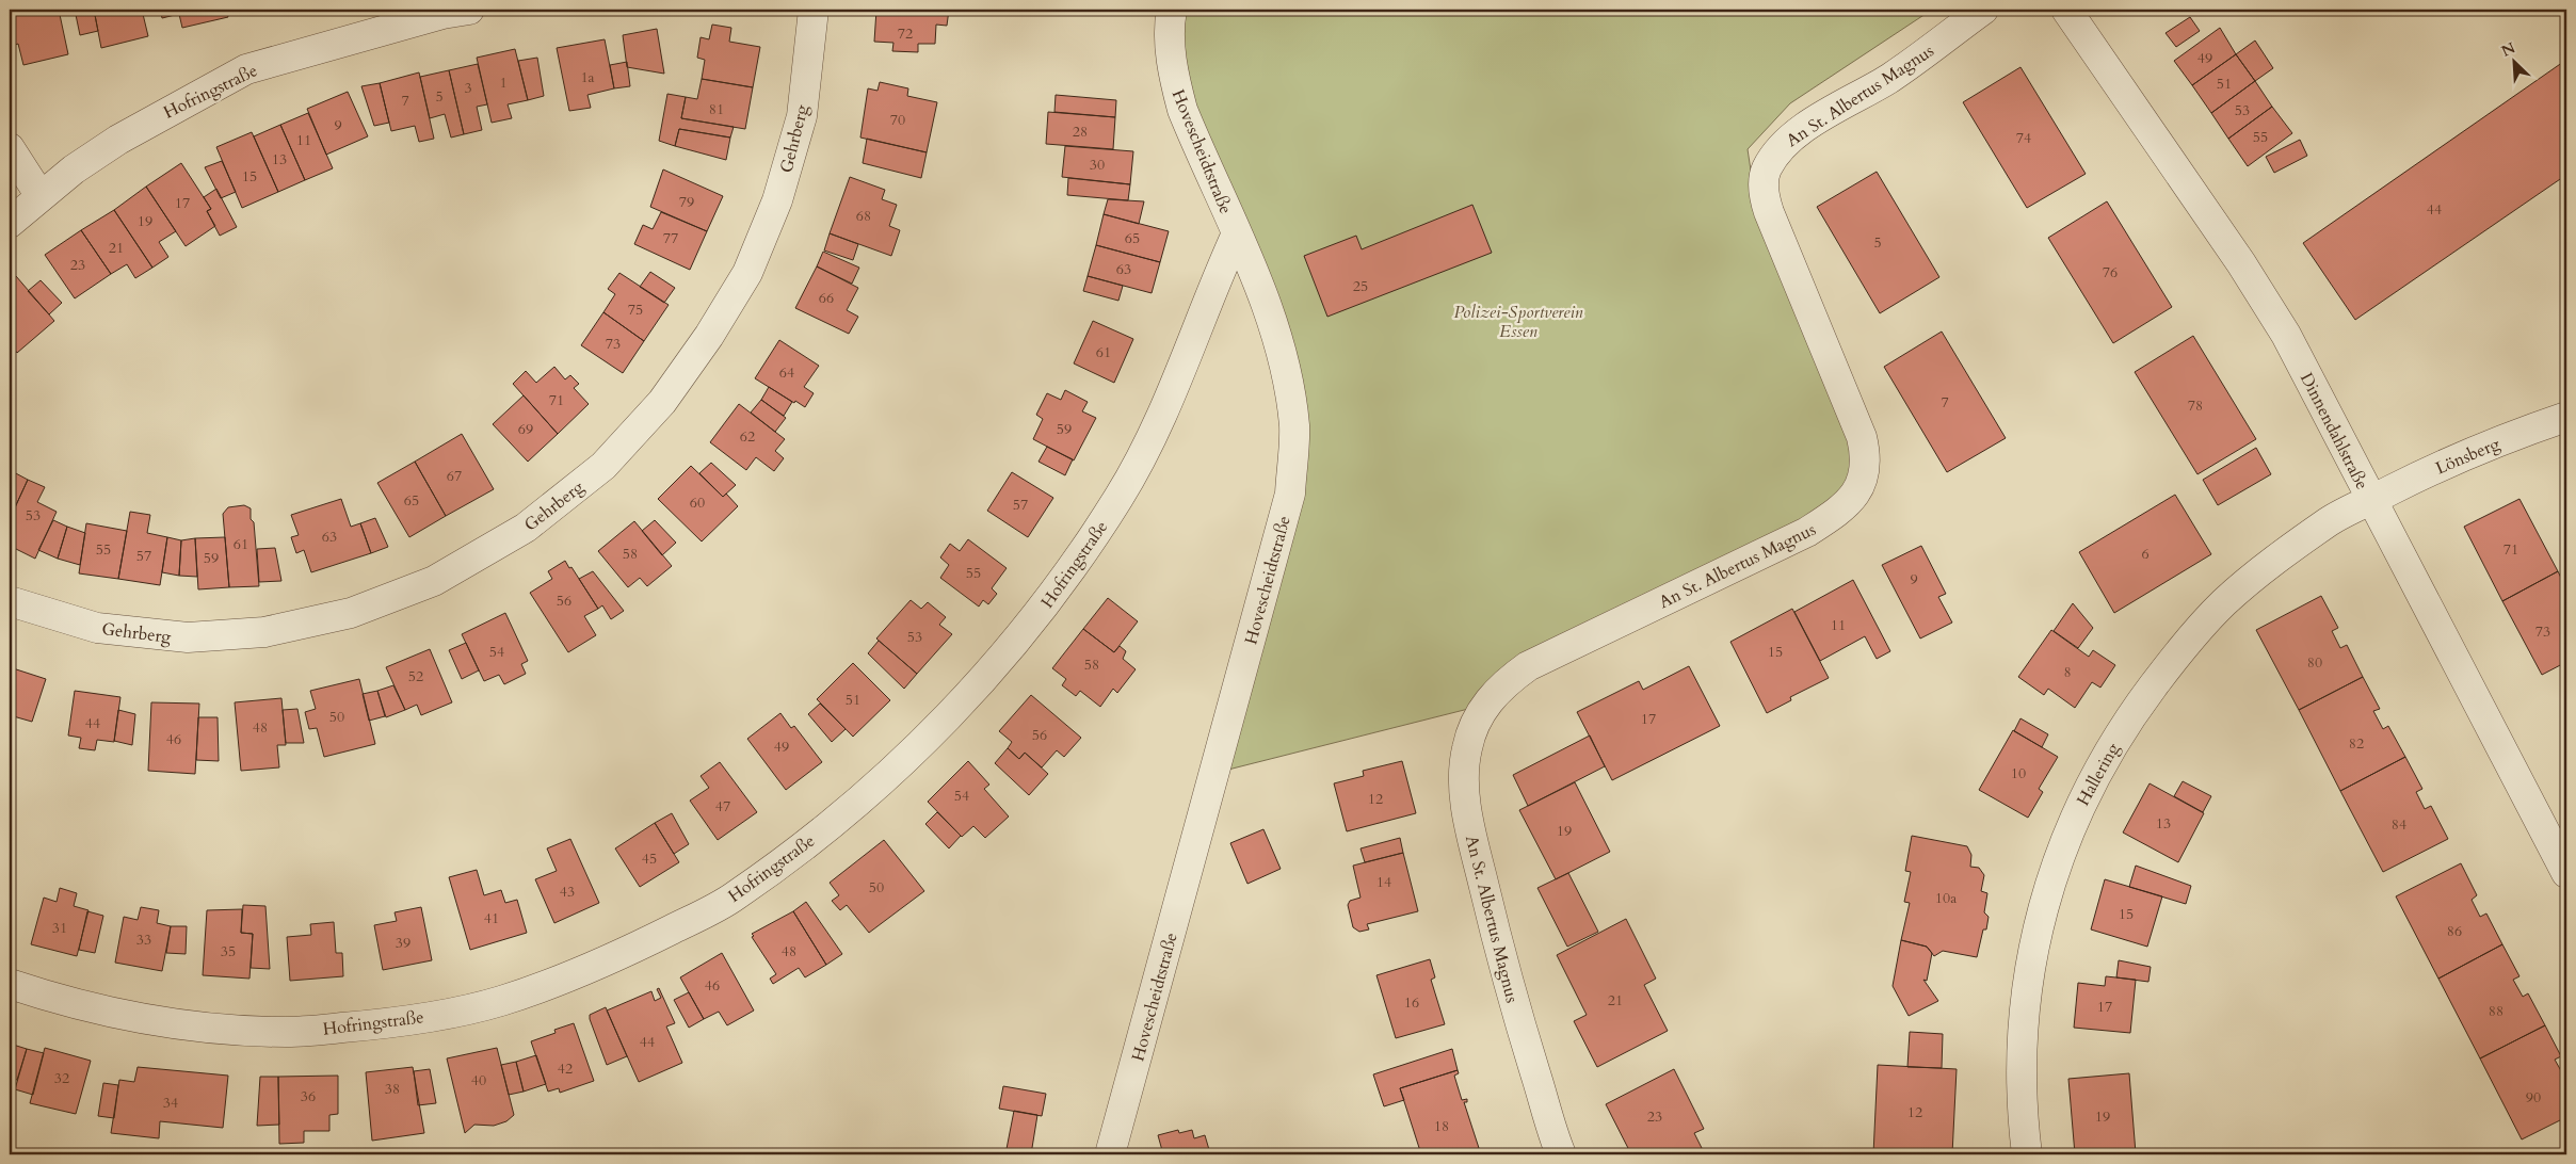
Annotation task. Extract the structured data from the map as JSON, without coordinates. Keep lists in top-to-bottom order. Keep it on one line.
{"streets":{"street":["Hofringstraße","An St. Albertus Magnus","Gehrberg","Hovescheidtstraße","Dinnendahlstraße","Lönsberg","Hallering"]},"crossings":[["Hofringstraße","Hovescheidtstraße"],["Dinnendahlstraße","Lönsberg"],["Dinnendahlstraße","Hallering"],["Lönsberg","Hallering"]],"parks":["Polizei-Sportverein Essen"],"house_numbers":["72","49","1a","1","51","3","5","7","81","53","70","9","28","55","74","11","13","30","15","79","17","44","68","19","77","65","5","21","23","63","76","25","66","75","73","61","64","71","7","78","69","59","62","67","65","60","57","53","63","61","55","71","58","6","57","59","55","9","56","11","73","53","54","15","80","58","8","52","51","50","17","44","48","56","46","82","49","10","54","12","47","13","84","19","45","14","50","43","10a","15","41","31","86","33","39","35","48","46","21","16","17","88","44","42","32","40","38","36","90","34","12","23","19","18"],"north":"top left"}
